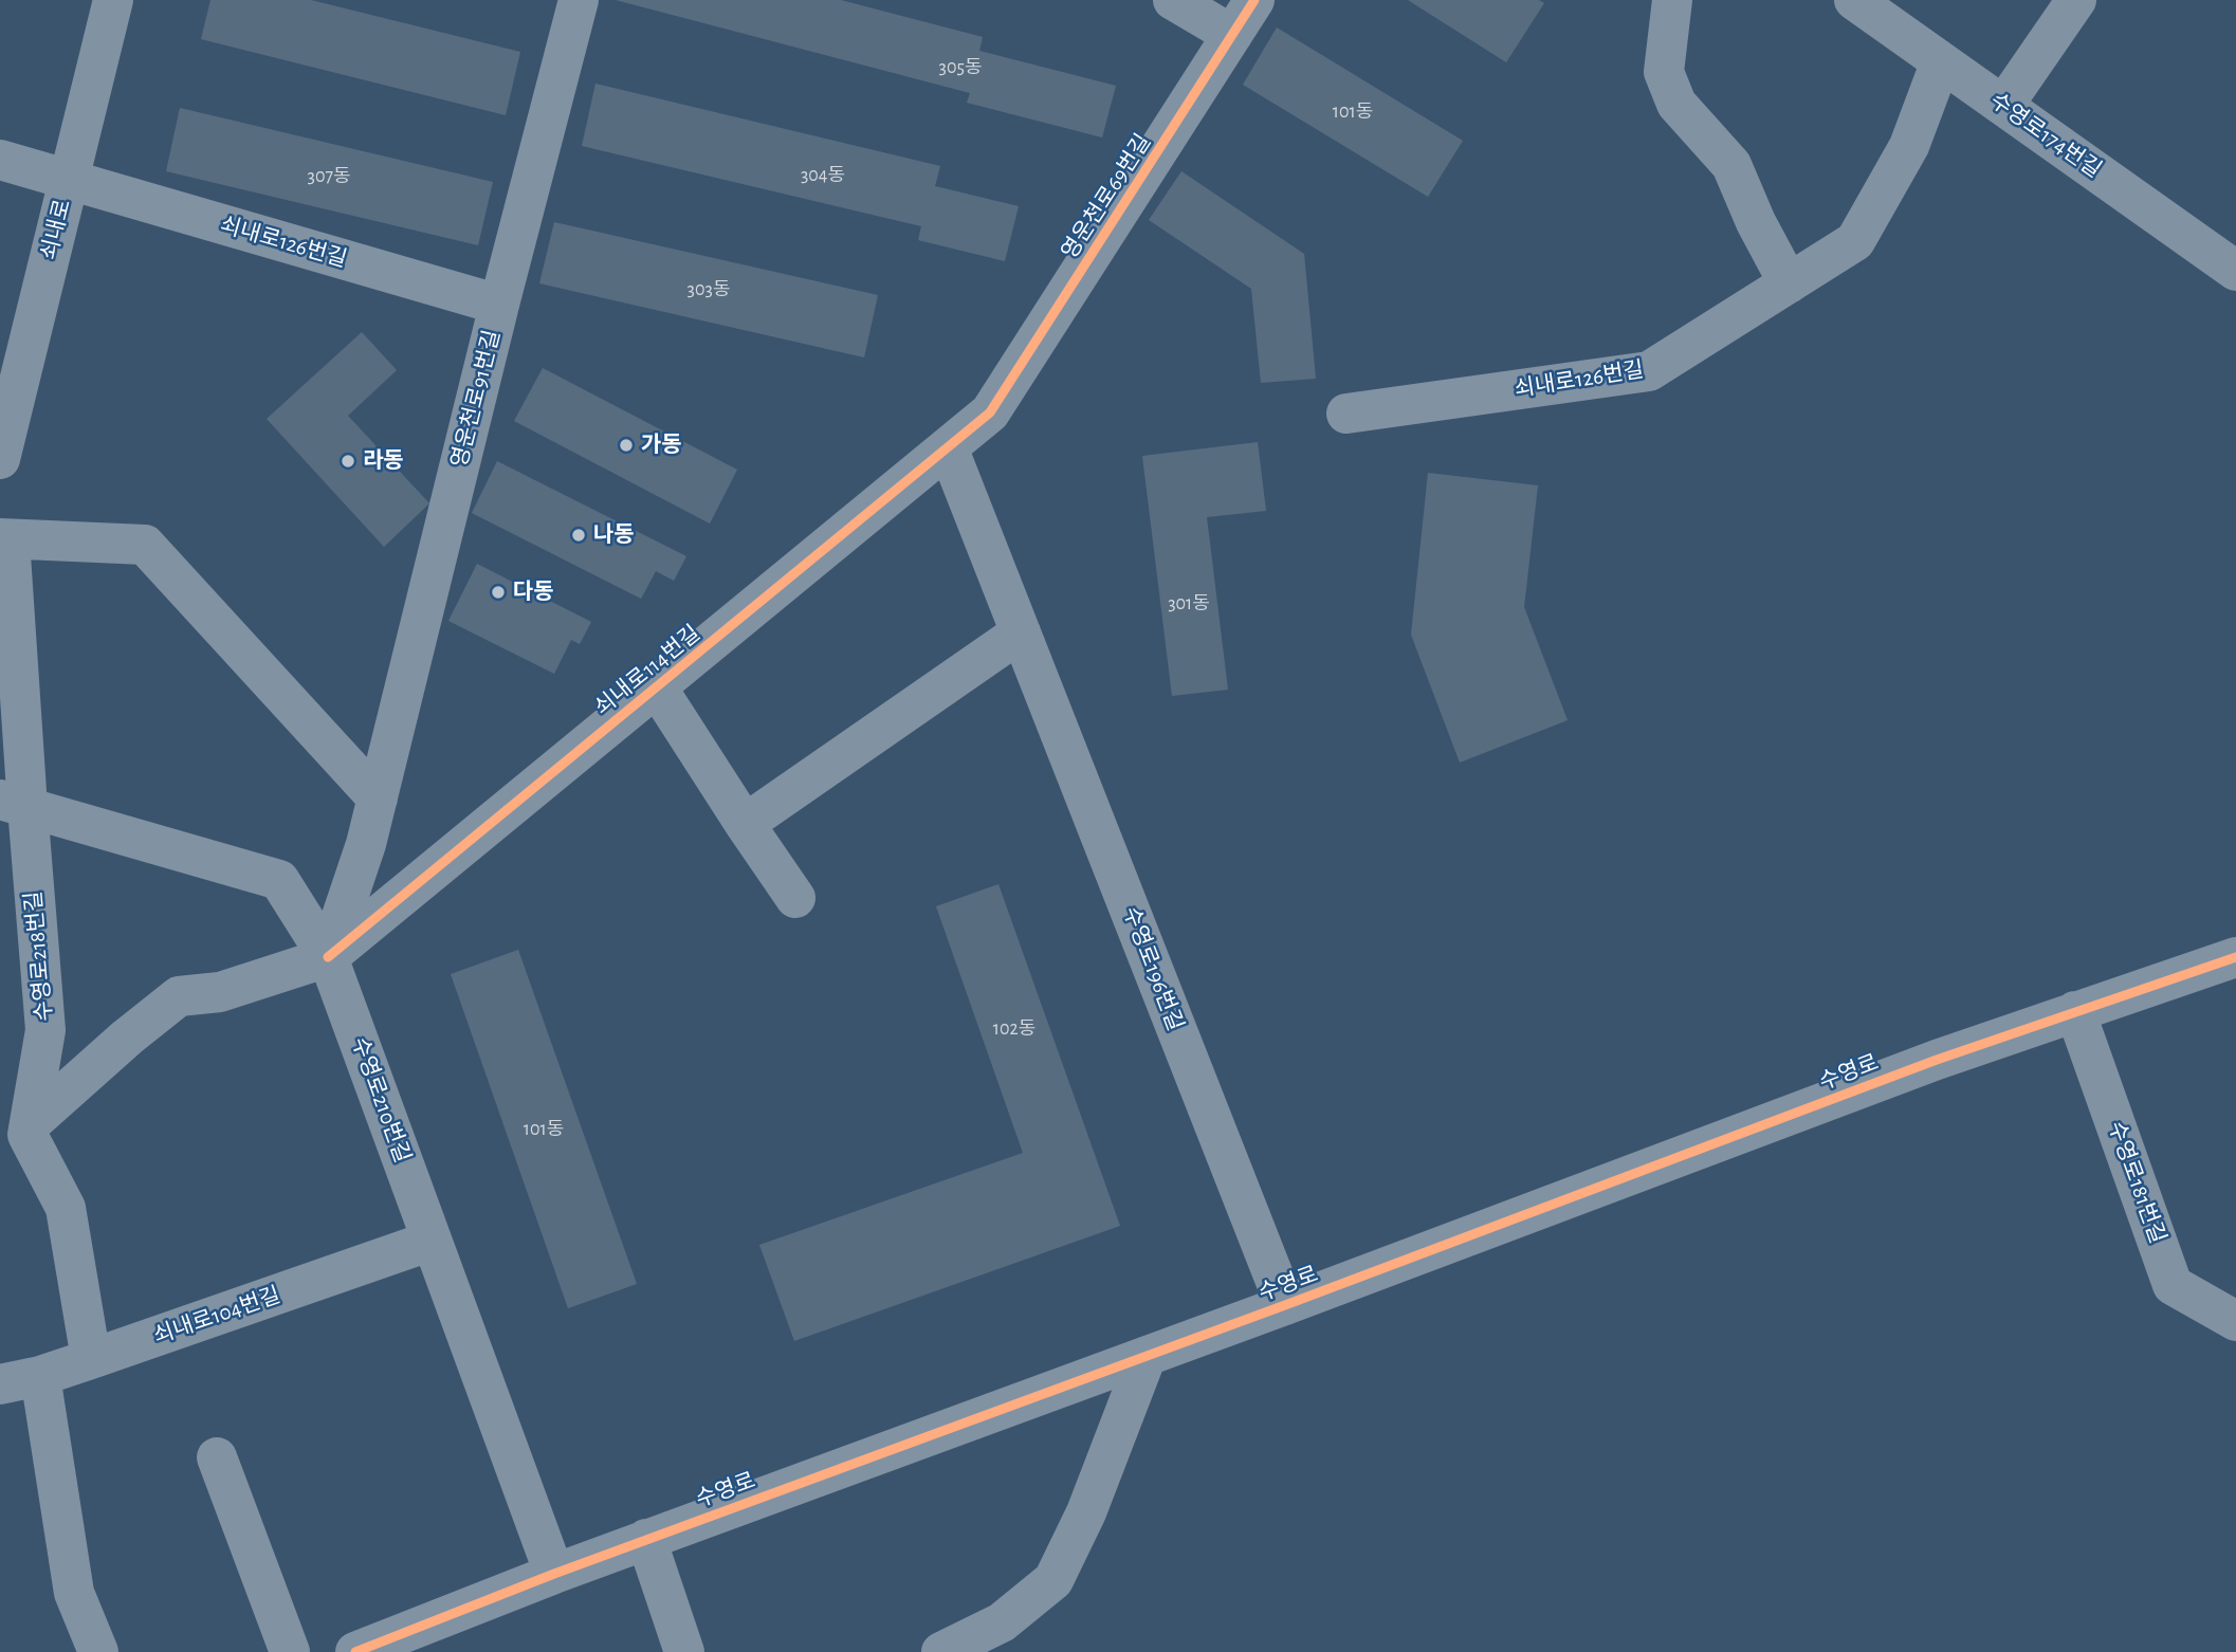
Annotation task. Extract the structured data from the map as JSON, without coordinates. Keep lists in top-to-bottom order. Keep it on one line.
{"streets":{"street":["수영로174번길","영운천로69번길","쇠내로","쇠내로126번길","영운천로91번길","쇠내로114번길","수영로218번길","수영로196번길","수영로","수영로210번길","수영로181번길","쇠내로104번길"]},"crossings":[["수영로174번길","쇠내로126번길"],["영운천로69번길","쇠내로114번길"],["쇠내로","쇠내로126번길"],["쇠내로126번길","영운천로91번길"],["영운천로91번길","쇠내로114번길"],["영운천로91번길","수영로210번길"],["쇠내로114번길","수영로196번길"],["쇠내로114번길","수영로210번길"],["수영로218번길","수영로210번길"],["수영로218번길","쇠내로104번길"],["수영로196번길","수영로"],["수영로","수영로210번길"],["수영로","수영로181번길"],["수영로210번길","쇠내로104번길"]],"places":["가동","라동","나동","다동"],"house_numbers":["305동","101동","304동","307동","303동","301동","102동","101동"]}
